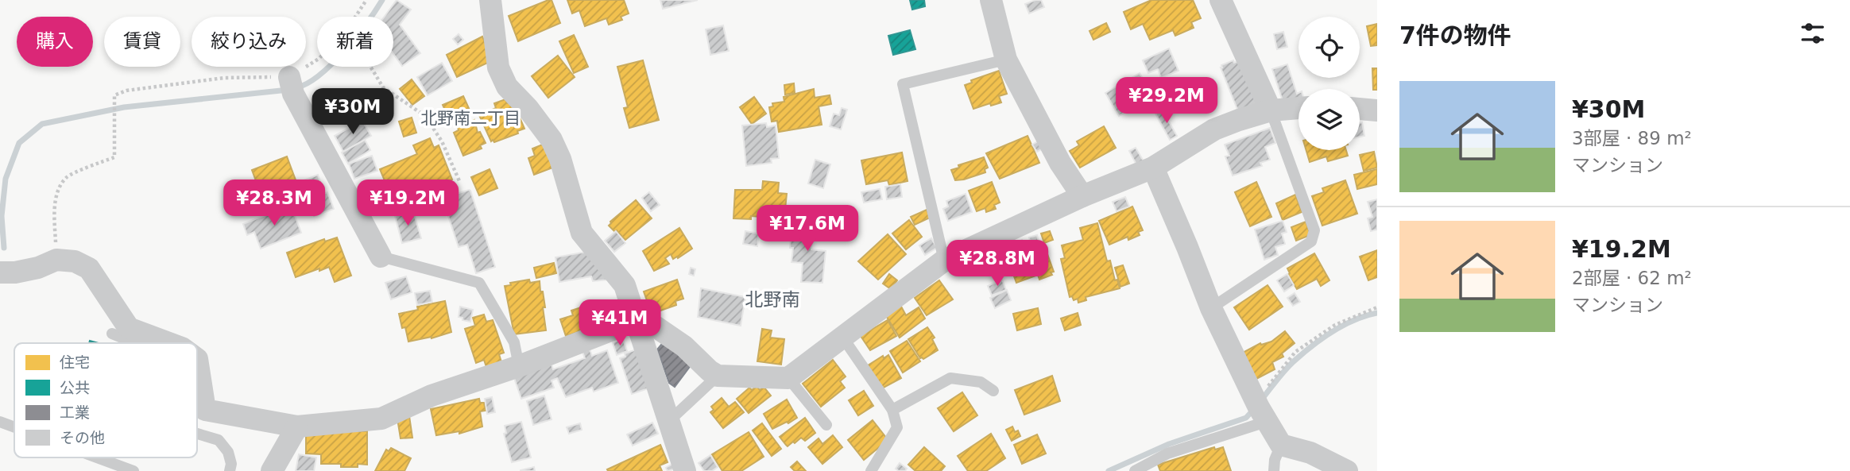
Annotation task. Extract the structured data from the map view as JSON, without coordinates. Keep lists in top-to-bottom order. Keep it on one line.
{"districts":["北野南二丁目","北野南"],"legend":["住宅","公共","工業","その他"],"page":{"heading":"7件の物件","chip":["購入","賃貸","絞り込み","新着"],"list":[{"name":"¥30M","note":"3部屋 · 89 m² · マンション"},{"name":"¥19.2M","note":"2部屋 · 62 m² · マンション"}],"price":["¥29.2M","¥30M","¥28.3M","¥19.2M","¥17.6M","¥28.8M","¥41M"]}}
